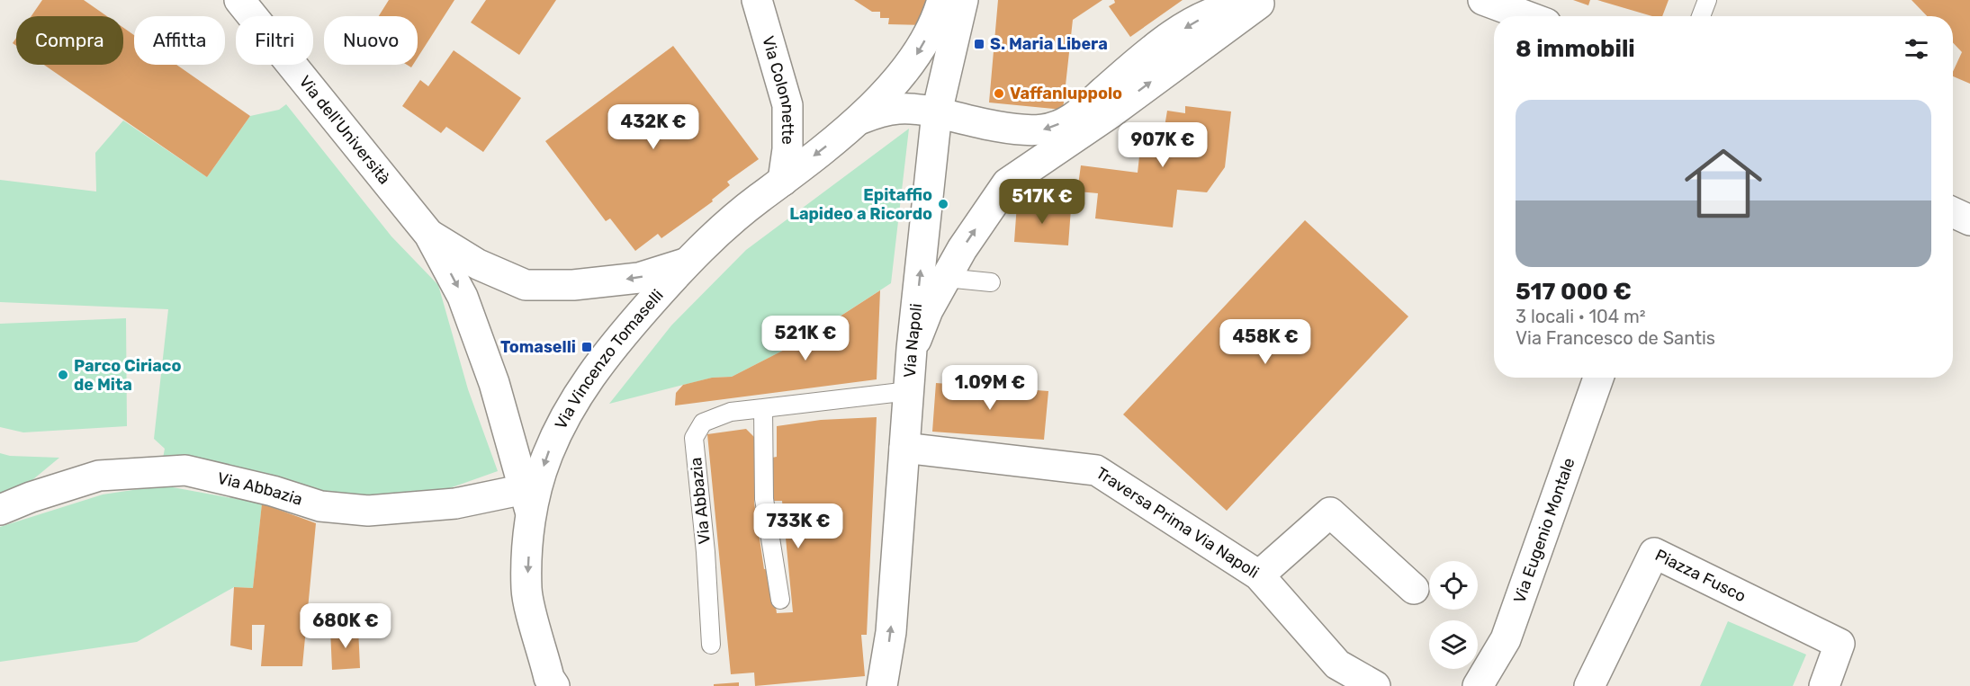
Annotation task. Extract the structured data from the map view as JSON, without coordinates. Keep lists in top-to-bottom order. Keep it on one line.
{"streets":{"street":["Via Colonnette","Via dell'Università","Via Napoli","Via Vincenzo Tomaselli","Via Abbazia","Traversa Prima Via Napoli","Via Eugenio Montale","Piazza Fusco"]},"crossings":[["Via Colonnette","Via Vincenzo Tomaselli"],["Via dell'Università","Via Vincenzo Tomaselli"],["Via dell'Università","Via Abbazia"],["Via Napoli","Via Abbazia"],["Via Napoli","Traversa Prima Via Napoli"],["Via Vincenzo Tomaselli","Via Abbazia"]],"one_way":["Via Napoli","Via Vincenzo Tomaselli"],"places":{"transit":["S. Maria Libera","Tomaselli"],"other":["Vaffanluppolo","Epitaffio Lapideo a Ricordo","Parco Ciriaco de Mita"]},"page":{"chip":["Compra","Affitta","Filtri","Nuovo"],"heading":"8 immobili","list":[{"name":"517 000 €","note":"3 locali · 104 m² · Via Francesco de Santis"}],"price":["432K €","907K €","517K €","521K €","458K €","1.09M €","733K €","680K €"]}}
